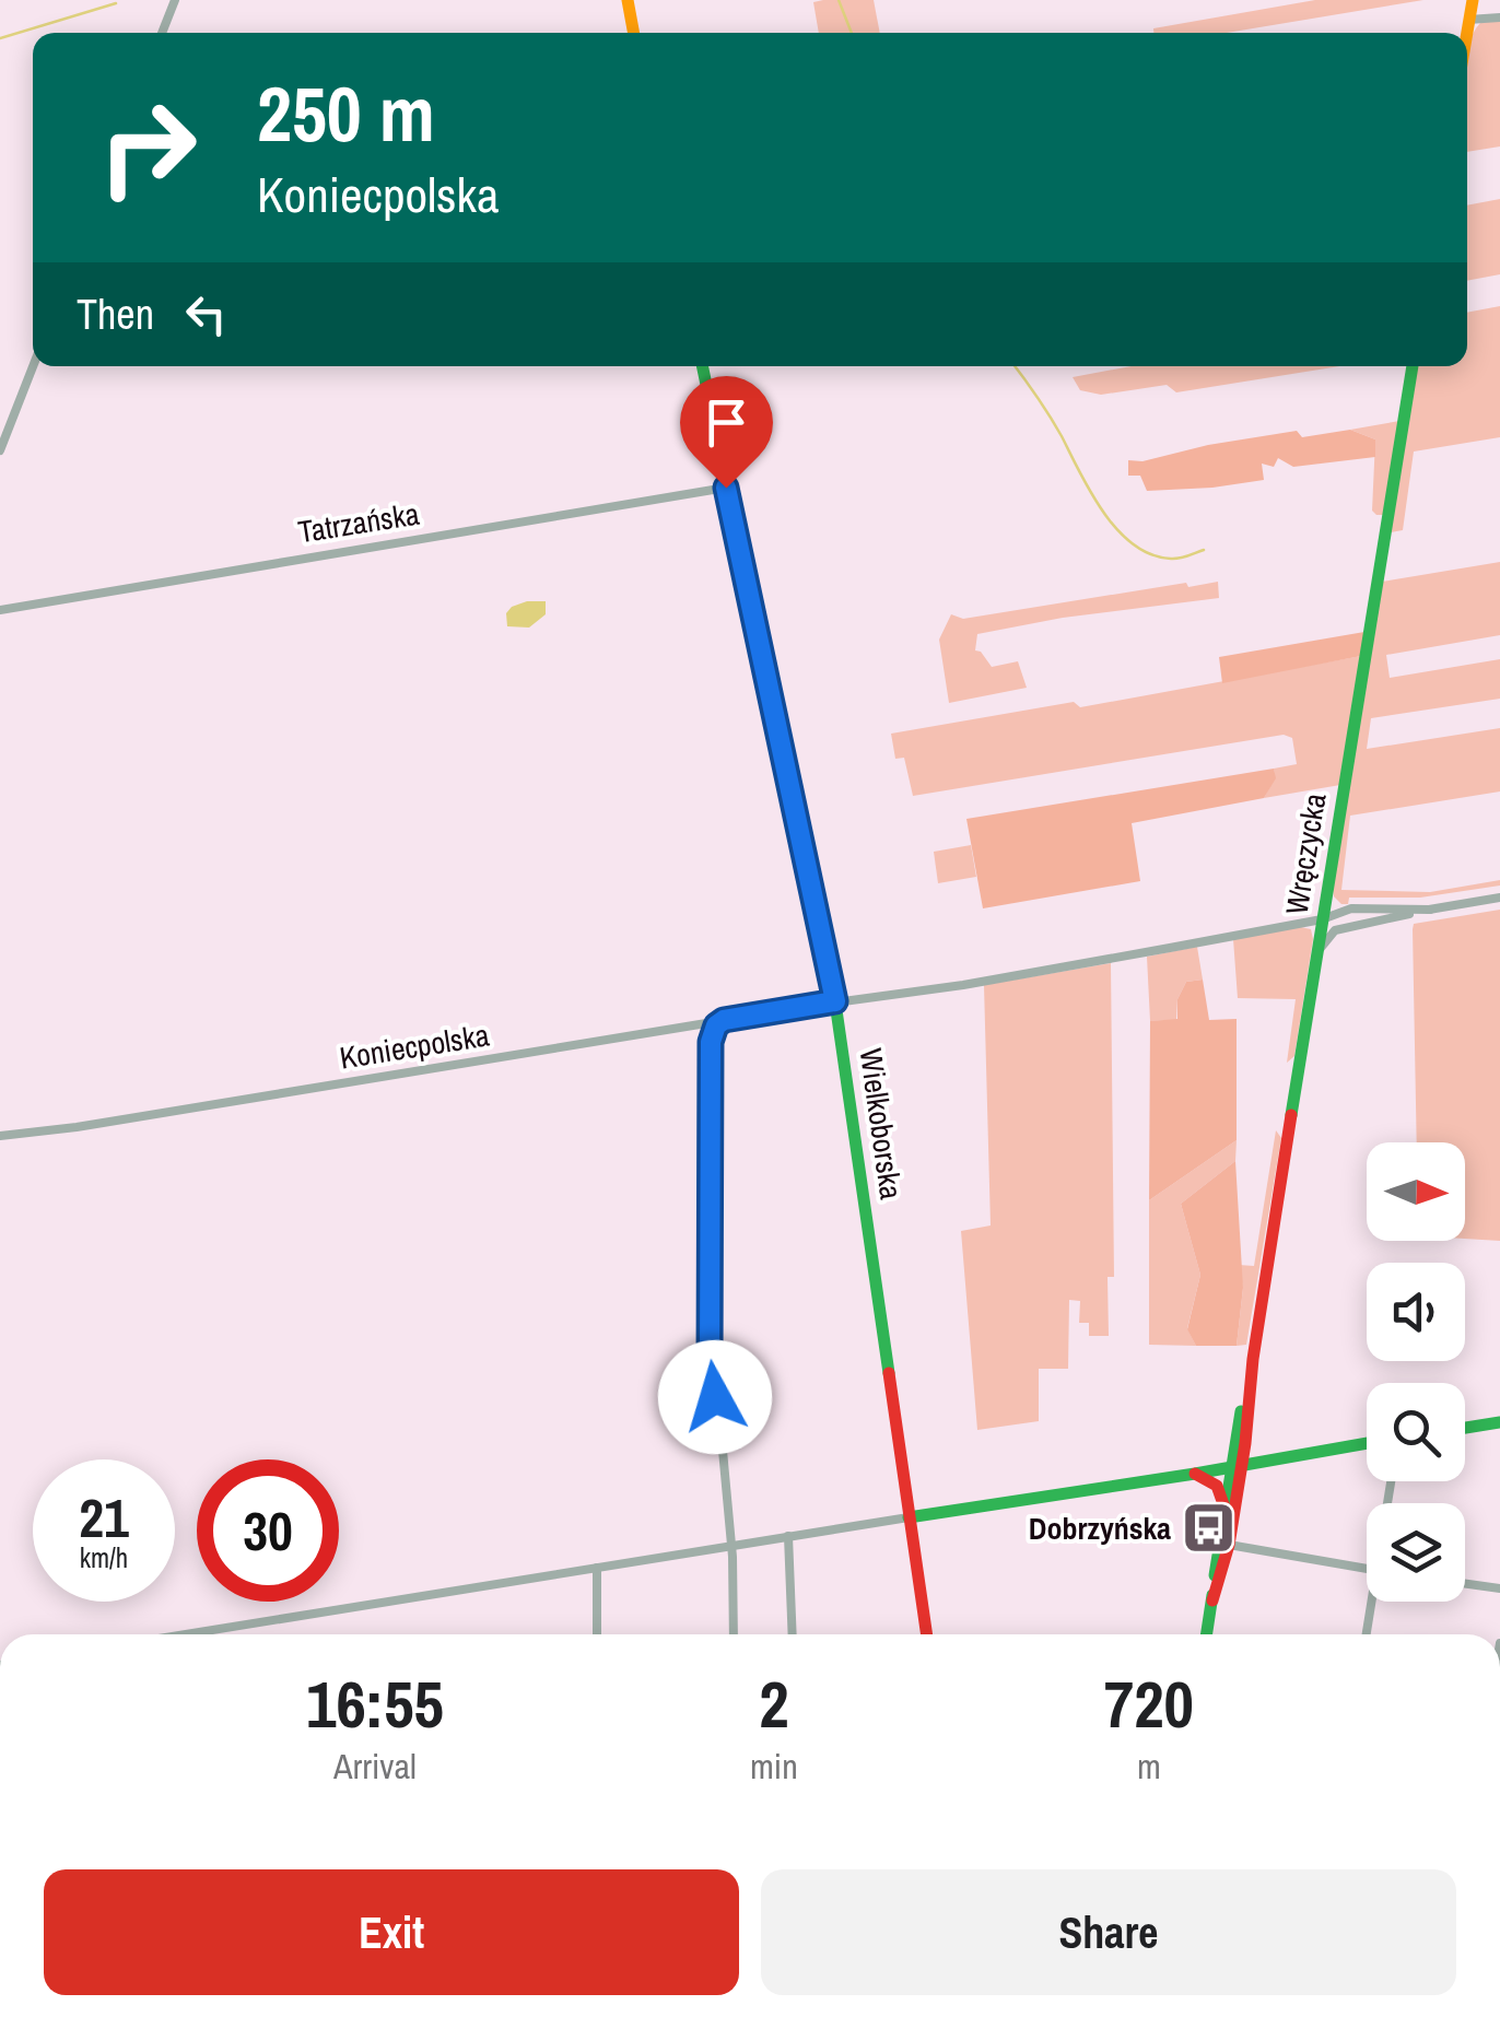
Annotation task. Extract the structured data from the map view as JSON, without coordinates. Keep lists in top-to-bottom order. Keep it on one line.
{"streets":{"street":["Tatrzańska","Wręczycka","Koniecpolska","Wielkoborska"]},"crossings":[["Tatrzańska","Wielkoborska"],["Wręczycka","Koniecpolska"],["Koniecpolska","Wielkoborska"]],"places":{"bus stop":["Dobrzyńska"]},"north":"right","page":{"turn":["250 m","Koniecpolska"],"then":"Then","speed":"21 km/h","limit":"30","eta":["16:55","Arrival","2","min","720","m"],"buttons":["Exit","Share"]}}
